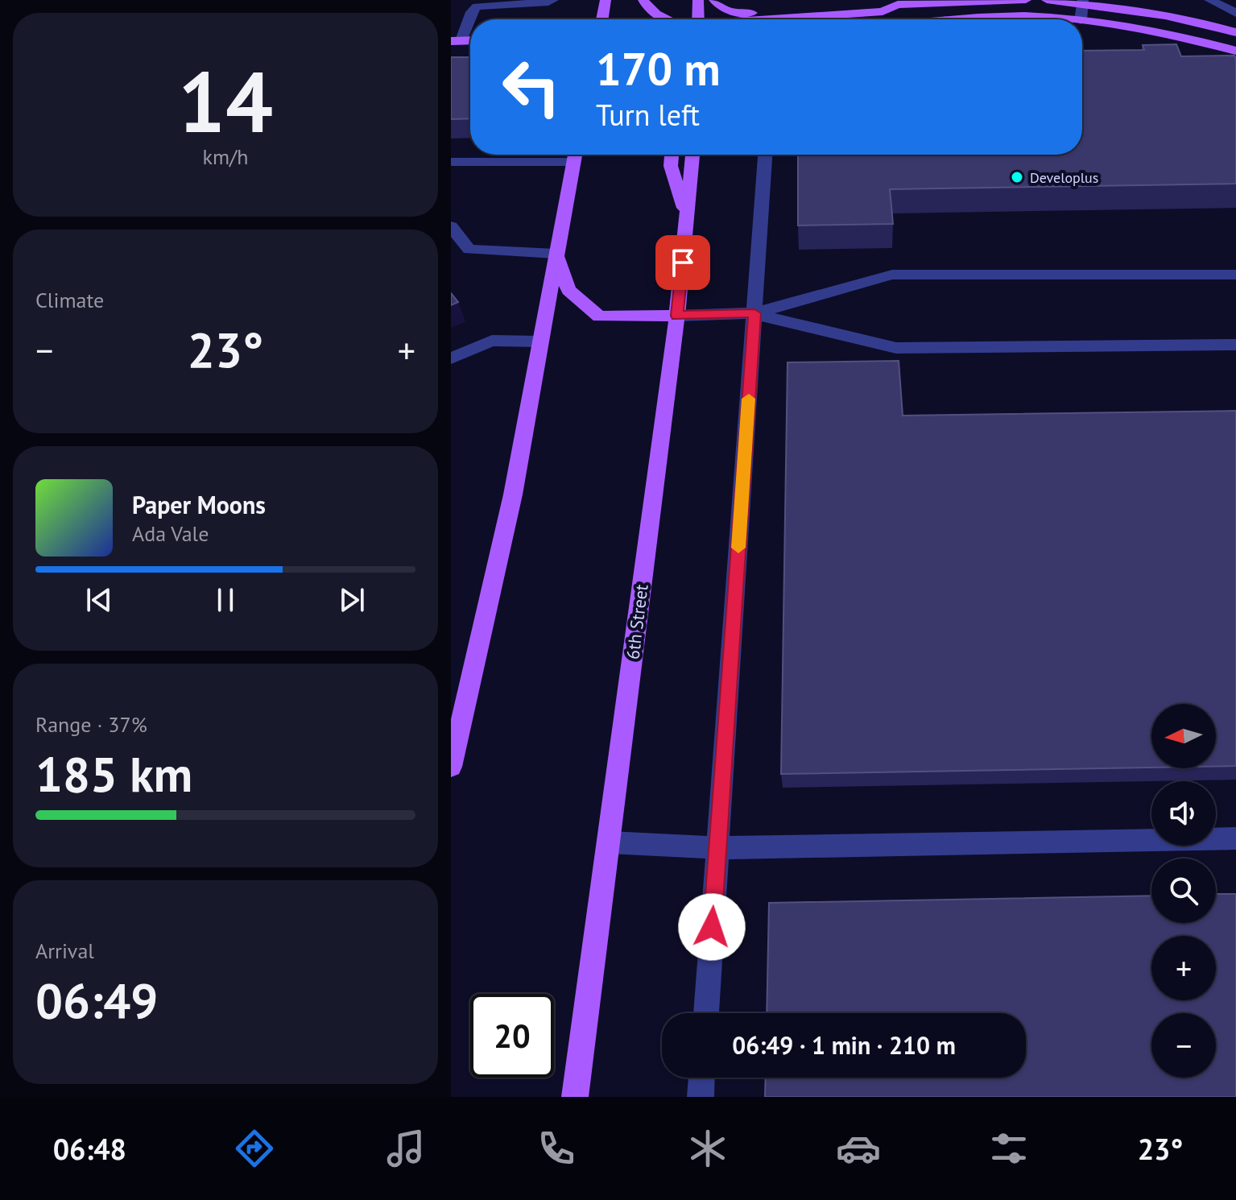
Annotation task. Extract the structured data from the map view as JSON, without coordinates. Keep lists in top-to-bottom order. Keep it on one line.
{"streets":{"main road":["6th Street"]},"places":["Developlus"],"north":"left","page":{"tile":[["14","km/h"],"Climate",["Range · 37%","185 km"],["Arrival","06:49"]],"turn":["170 m","Turn left"],"heat":["−","23°","+"],"song":["Paper Moons","Ada Vale"],"map_buttons":["+","−"],"limit":"20","trip":"06:49 · 1 min · 210 m","tabs":["06:48","23°"]}}
